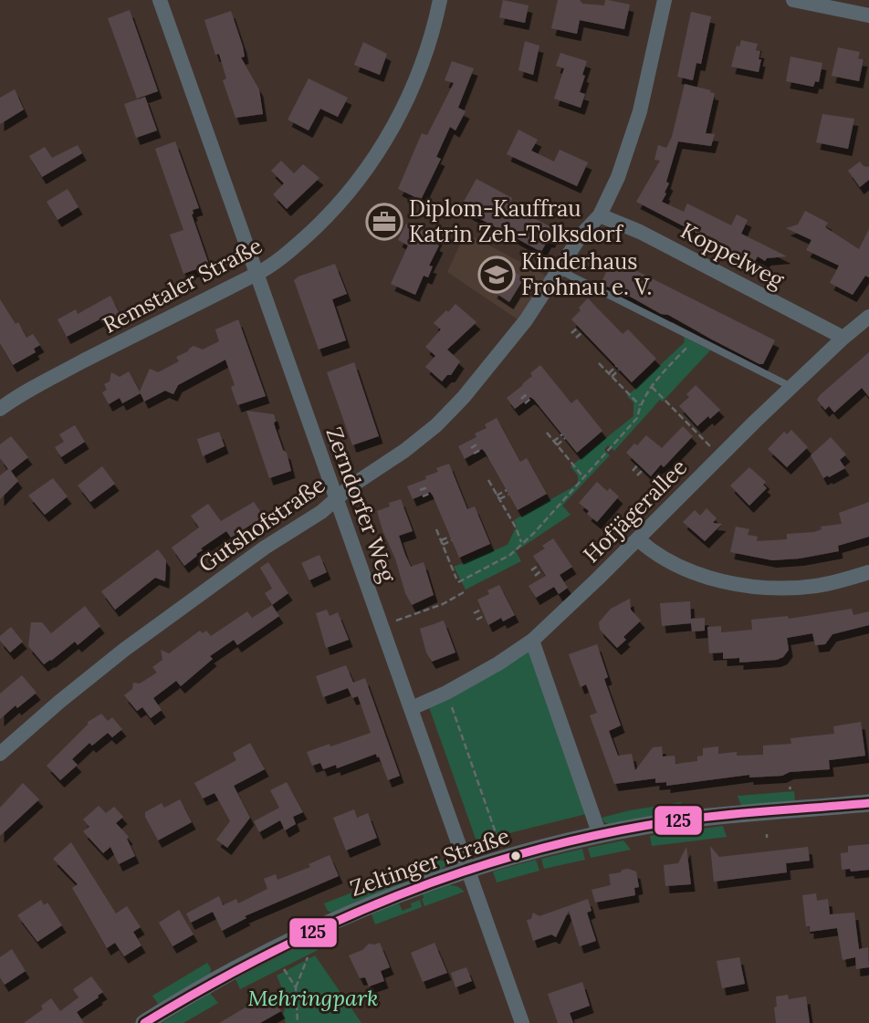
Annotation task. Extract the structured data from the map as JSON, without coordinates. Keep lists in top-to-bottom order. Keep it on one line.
{"streets":{"street":["Koppelweg","Remstaler Straße","Zerndorfer Weg","Hofjägerallee","Gutshofstraße","Zeltinger Straße"]},"crossings":[["Koppelweg","Hofjägerallee"],["Koppelweg","Gutshofstraße"],["Remstaler Straße","Zerndorfer Weg"],["Zerndorfer Weg","Hofjägerallee"],["Zerndorfer Weg","Gutshofstraße"],["Zerndorfer Weg","Zeltinger Straße"]],"parks":["Mehringpark"],"places":{"office":["Diplom-Kauffrau Katrin Zeh-Tolksdorf"],"school or university":["Kinderhaus Frohnau e. V."]},"lines":["transit line 125"]}
